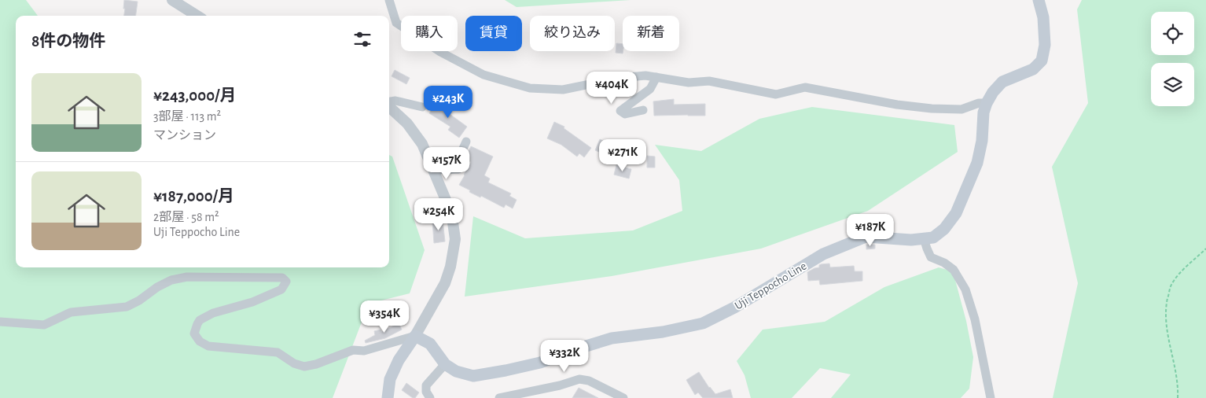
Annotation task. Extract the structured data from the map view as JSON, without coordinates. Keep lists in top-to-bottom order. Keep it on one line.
{"streets":{"main road":["Uji Teppocho Line"]},"page":{"chip":["購入","賃貸","絞り込み","新着"],"heading":"8件の物件","list":[{"name":"¥243,000/月","note":"3部屋 · 113 m² · マンション"},{"name":"¥187,000/月","note":"2部屋 · 58 m² · Uji Teppocho Line"}],"price":["¥404K","¥243K","¥271K","¥157K","¥254K","¥187K","¥354K","¥332K"]}}
